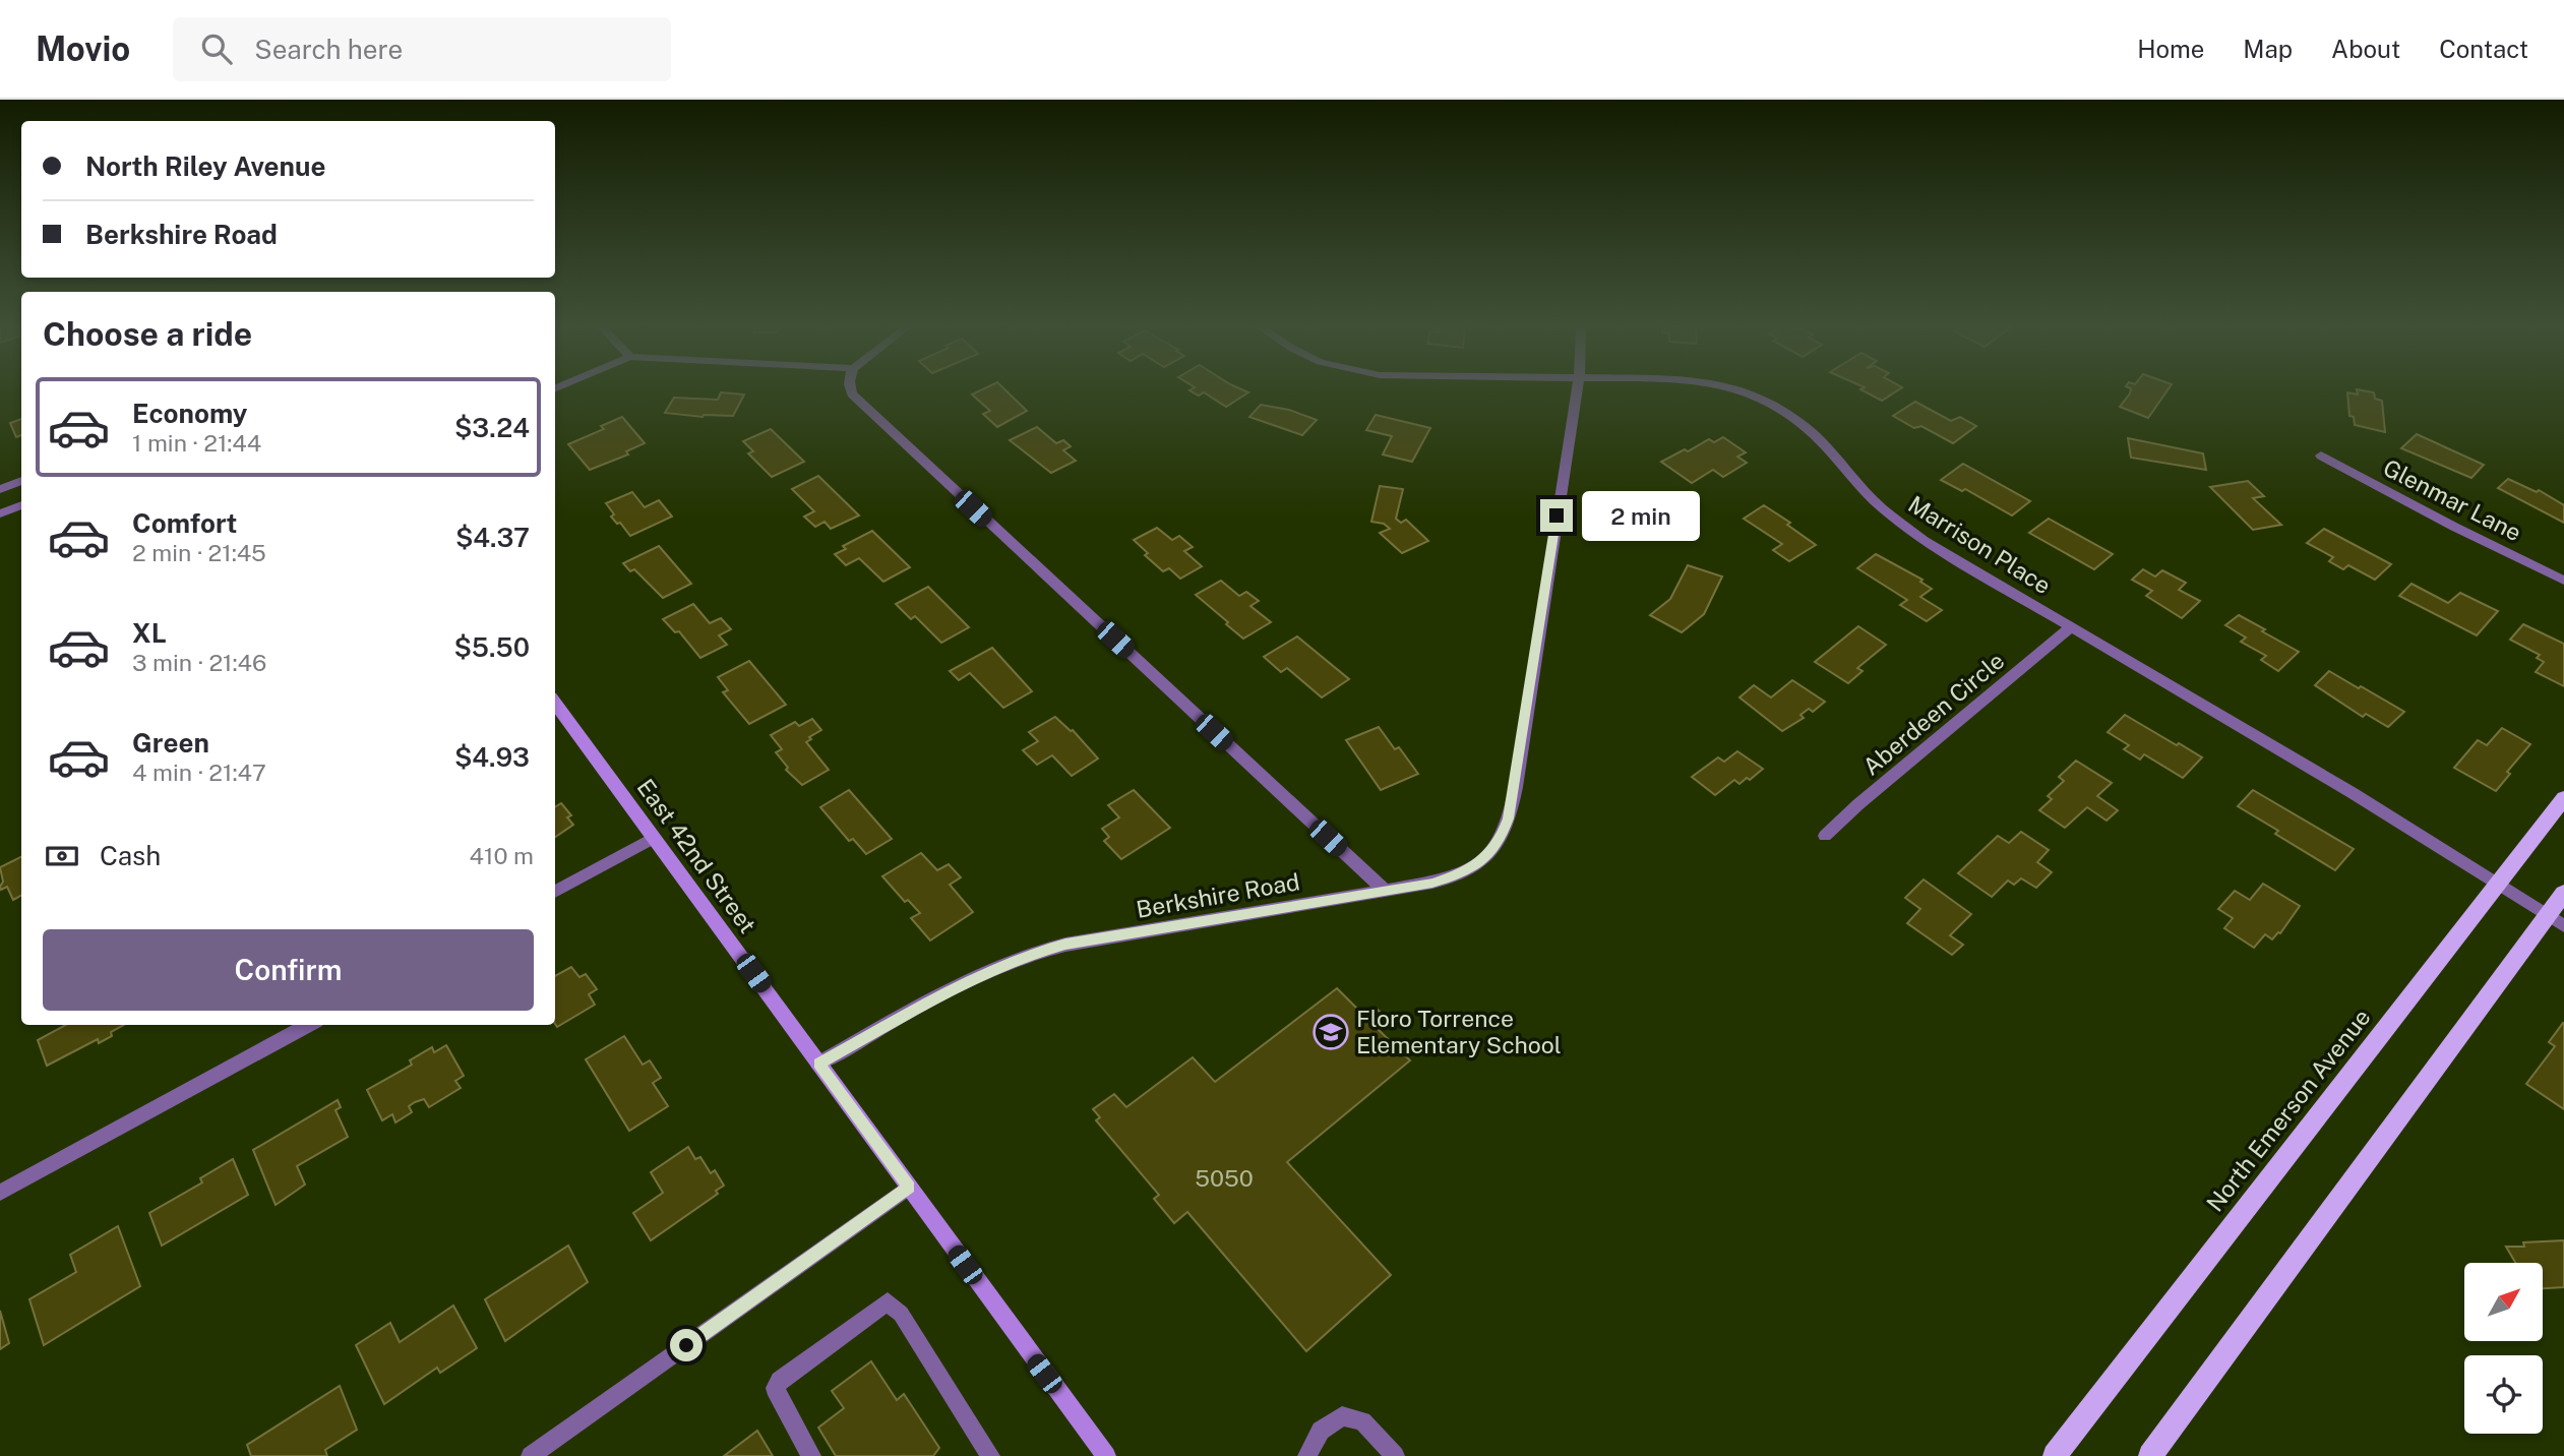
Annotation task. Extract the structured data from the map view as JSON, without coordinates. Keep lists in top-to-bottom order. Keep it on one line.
{"streets":{"main road":["North Emerson Avenue"],"street":["Glenmar Lane","Marrison Place","Aberdeen Circle","East 42nd Street","Berkshire Road"]},"crossings":[["Marrison Place","Aberdeen Circle"],["Marrison Place","North Emerson Avenue"],["East 42nd Street","Berkshire Road"]],"places":{"school or university":["Floro Torrence Elementary School"]},"house_numbers":["5050"],"north":"top right","page":{"header":"Movio","search":"Search here","nav":["Home","Map","About","Contact"],"banner":["North Riley Avenue","Berkshire Road"],"heading":"Choose a ride","list":[{"name":"Economy","note":"1 min · 21:44","value":"$3.24"},{"name":"Comfort","note":"2 min · 21:45","value":"$4.37"},{"name":"XL","note":"3 min · 21:46","value":"$5.50"},{"name":"Green","note":"4 min · 21:47","value":"$4.93"}],"bubble":"2 min","pay":["Cash","410 m"],"buttons":"Confirm"}}
